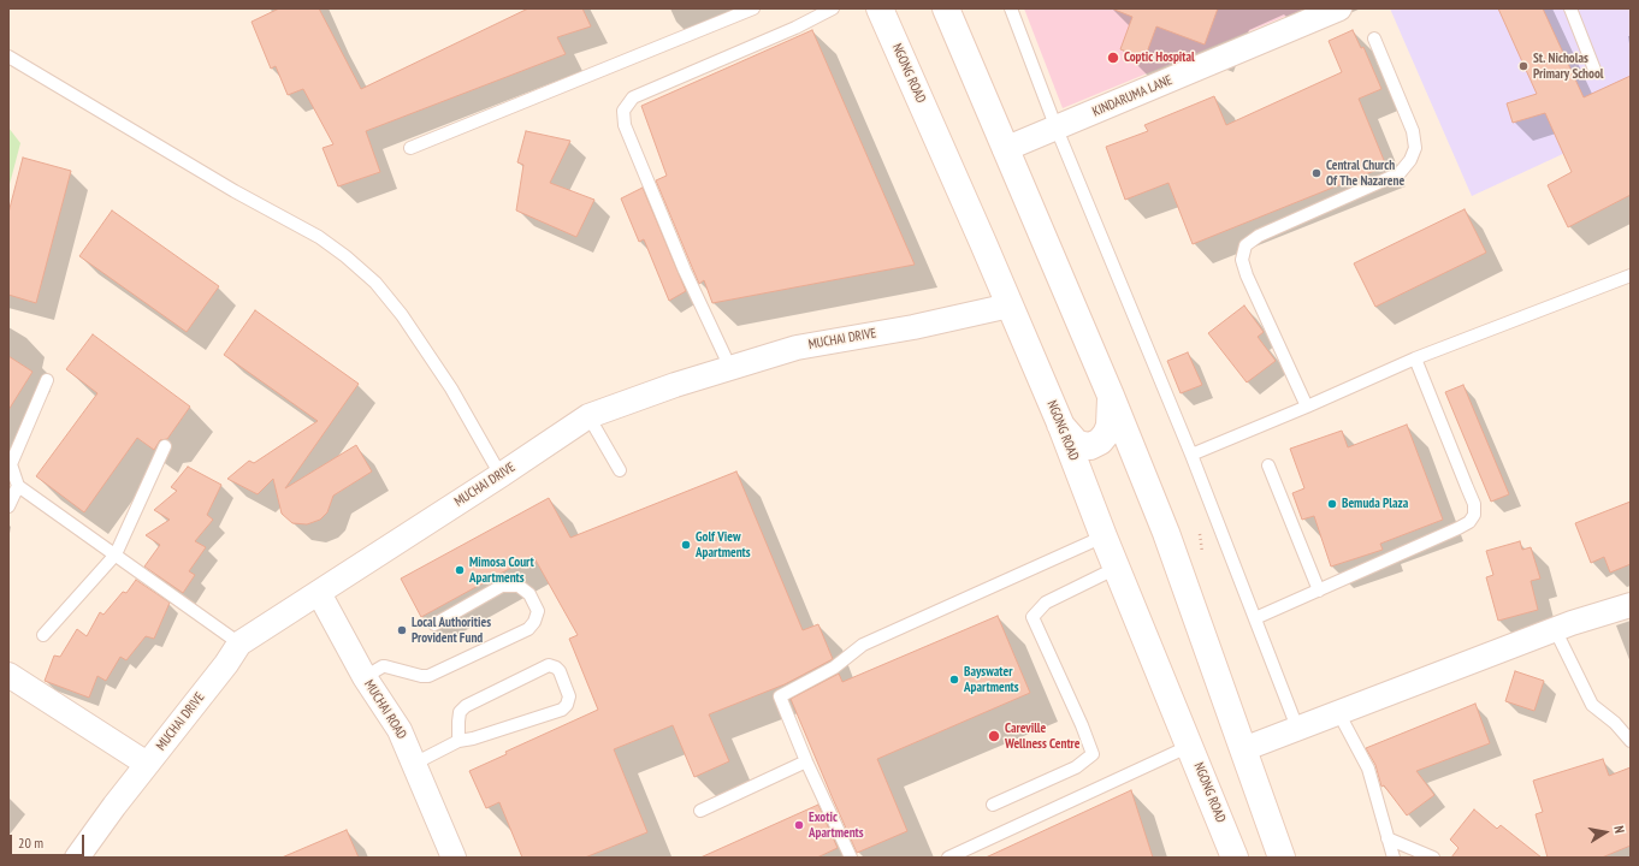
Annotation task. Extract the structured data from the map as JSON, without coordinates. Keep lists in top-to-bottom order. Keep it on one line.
{"streets":{"main road":["NGONG ROAD"],"street":["KINDARUMA LANE","MUCHAI DRIVE","MUCHAI ROAD"]},"crossings":[["NGONG ROAD","MUCHAI DRIVE"],["MUCHAI DRIVE","MUCHAI ROAD"]],"places":["Coptic Hospital","St. Nicholas Primary School","Central Church Of The Nazarene","Bemuda Plaza","Golf View Apartments","Mimosa Court Apartments","Local Authorities Provident Fund","Bayswater Apartments","Careville Wellness Centre","Exotic Apartments"],"scale_bar":"20 m","north":"right"}
